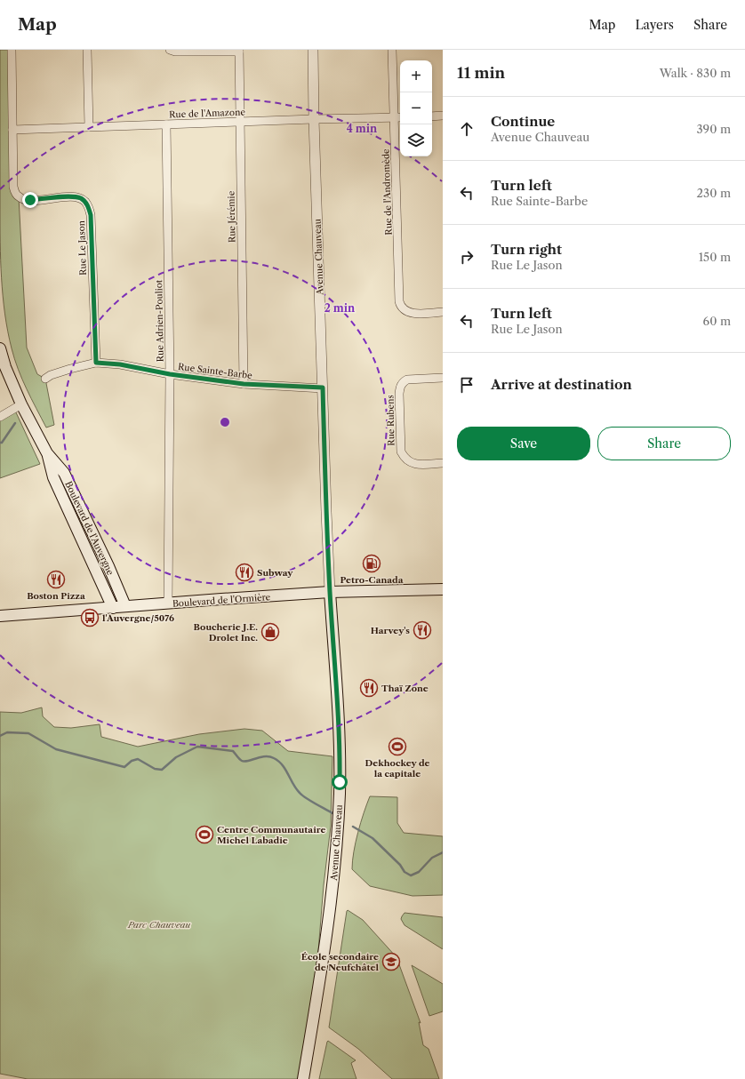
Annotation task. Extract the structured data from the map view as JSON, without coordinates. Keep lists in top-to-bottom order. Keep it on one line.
{"streets":{"main road":["Avenue Chauveau","Boulevard de l'Auvergne","Boulevard de l'Ormière"],"street":["Rue de l'Amazone","Rue de l'Andromède","Rue Jérémie","Rue Le Jason","Rue Adrien-Pouliot","Rue Sainte-Barbe","Rue Rubens"]},"crossings":[["Rue de l'Amazone","Rue de l'Andromède"],["Rue de l'Amazone","Rue Jérémie"],["Rue de l'Amazone","Rue Le Jason"],["Rue de l'Amazone","Avenue Chauveau"],["Rue de l'Amazone","Rue Adrien-Pouliot"],["Rue Jérémie","Rue Sainte-Barbe"],["Rue Le Jason","Rue Sainte-Barbe"],["Avenue Chauveau","Rue Sainte-Barbe"],["Avenue Chauveau","Boulevard de l'Ormière"],["Rue Adrien-Pouliot","Rue Sainte-Barbe"],["Rue Adrien-Pouliot","Boulevard de l'Ormière"],["Boulevard de l'Auvergne","Boulevard de l'Ormière"]],"parks":["Parc Chauveau"],"places":{"fuel station":["Petro-Canada"],"restaurant":["Subway","Boston Pizza","Harvey's","Thaï Zone"],"bus stop":["l'Auvergne/5076"],"shop":["Boucherie J.E. Drolet Inc."],"sports":["Dekhockey de la capitale","Centre Communautaire Michel Labadie"],"school or university":["École secondaire de Neufchâtel"]},"page":{"header":"Map","nav":["Map","Layers","Share"],"heading":["11 min","Walk · 830 m"],"map_buttons":["+","−"],"list":[["Continue","Avenue Chauveau","390 m"],["Turn left","Rue Sainte-Barbe","230 m"],["Turn right","Rue Le Jason","150 m"],["Turn left","Rue Le Jason","60 m"],"Arrive at destination"],"buttons":["Save","Share"]},"rings":["4 min","2 min"]}
